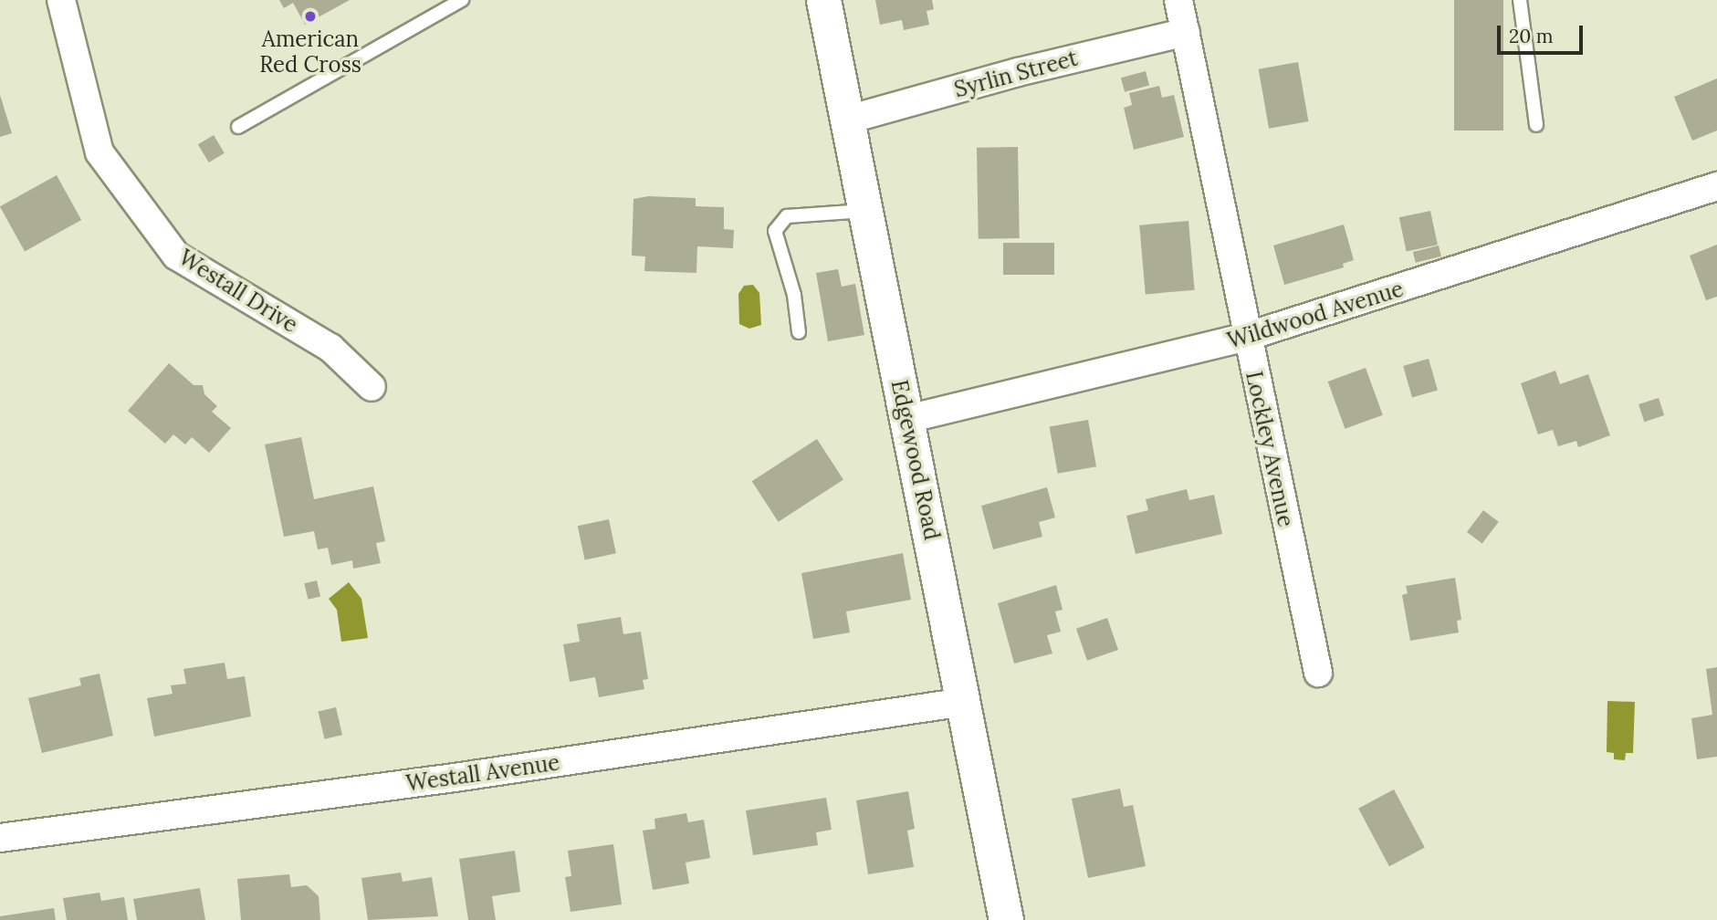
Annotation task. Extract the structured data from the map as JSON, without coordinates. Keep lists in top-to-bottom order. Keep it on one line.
{"streets":{"street":["Syrlin Street","Westall Drive","Wildwood Avenue","Lockley Avenue","Edgewood Road","Westall Avenue"]},"crossings":[["Syrlin Street","Lockley Avenue"],["Syrlin Street","Edgewood Road"],["Wildwood Avenue","Lockley Avenue"],["Wildwood Avenue","Edgewood Road"],["Edgewood Road","Westall Avenue"]],"places":["American Red Cross"],"scale_bar":"20 m"}
